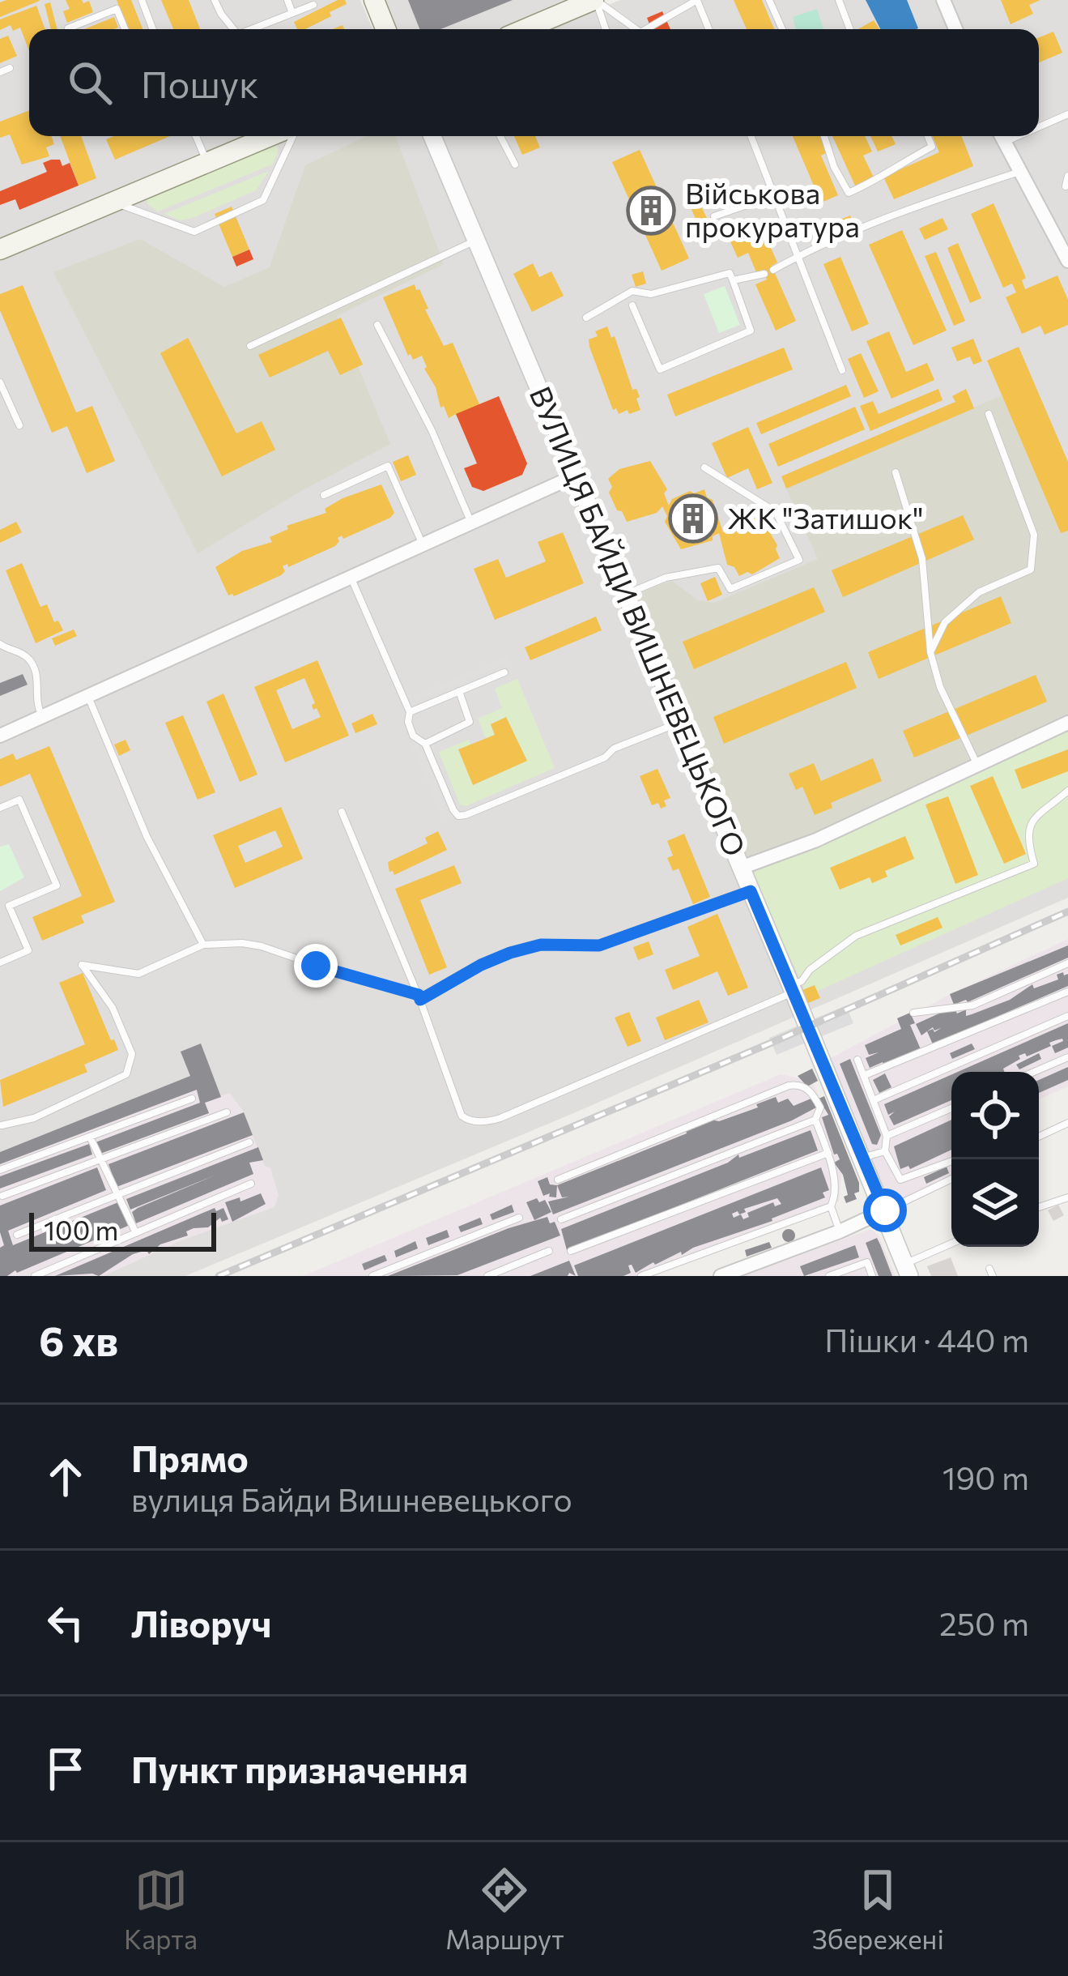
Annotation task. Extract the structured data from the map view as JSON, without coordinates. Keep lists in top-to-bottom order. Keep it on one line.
{"streets":{"street":["ВУЛИЦЯ БАЙДИ ВИШНЕВЕЦЬКОГО"]},"places":{"building":["Військова прокуратура","ЖК \"Затишок\""]},"scale_bar":"100 m","page":{"search":"Пошук","scale":"100 m","heading":["6 хв","Пішки · 440 m"],"list":[["Прямо","вулиця Байди Вишневецького","190 m"],["Ліворуч","250 m"],"Пункт призначення"],"nav":["Карта","Маршрут","Збережені"]}}
